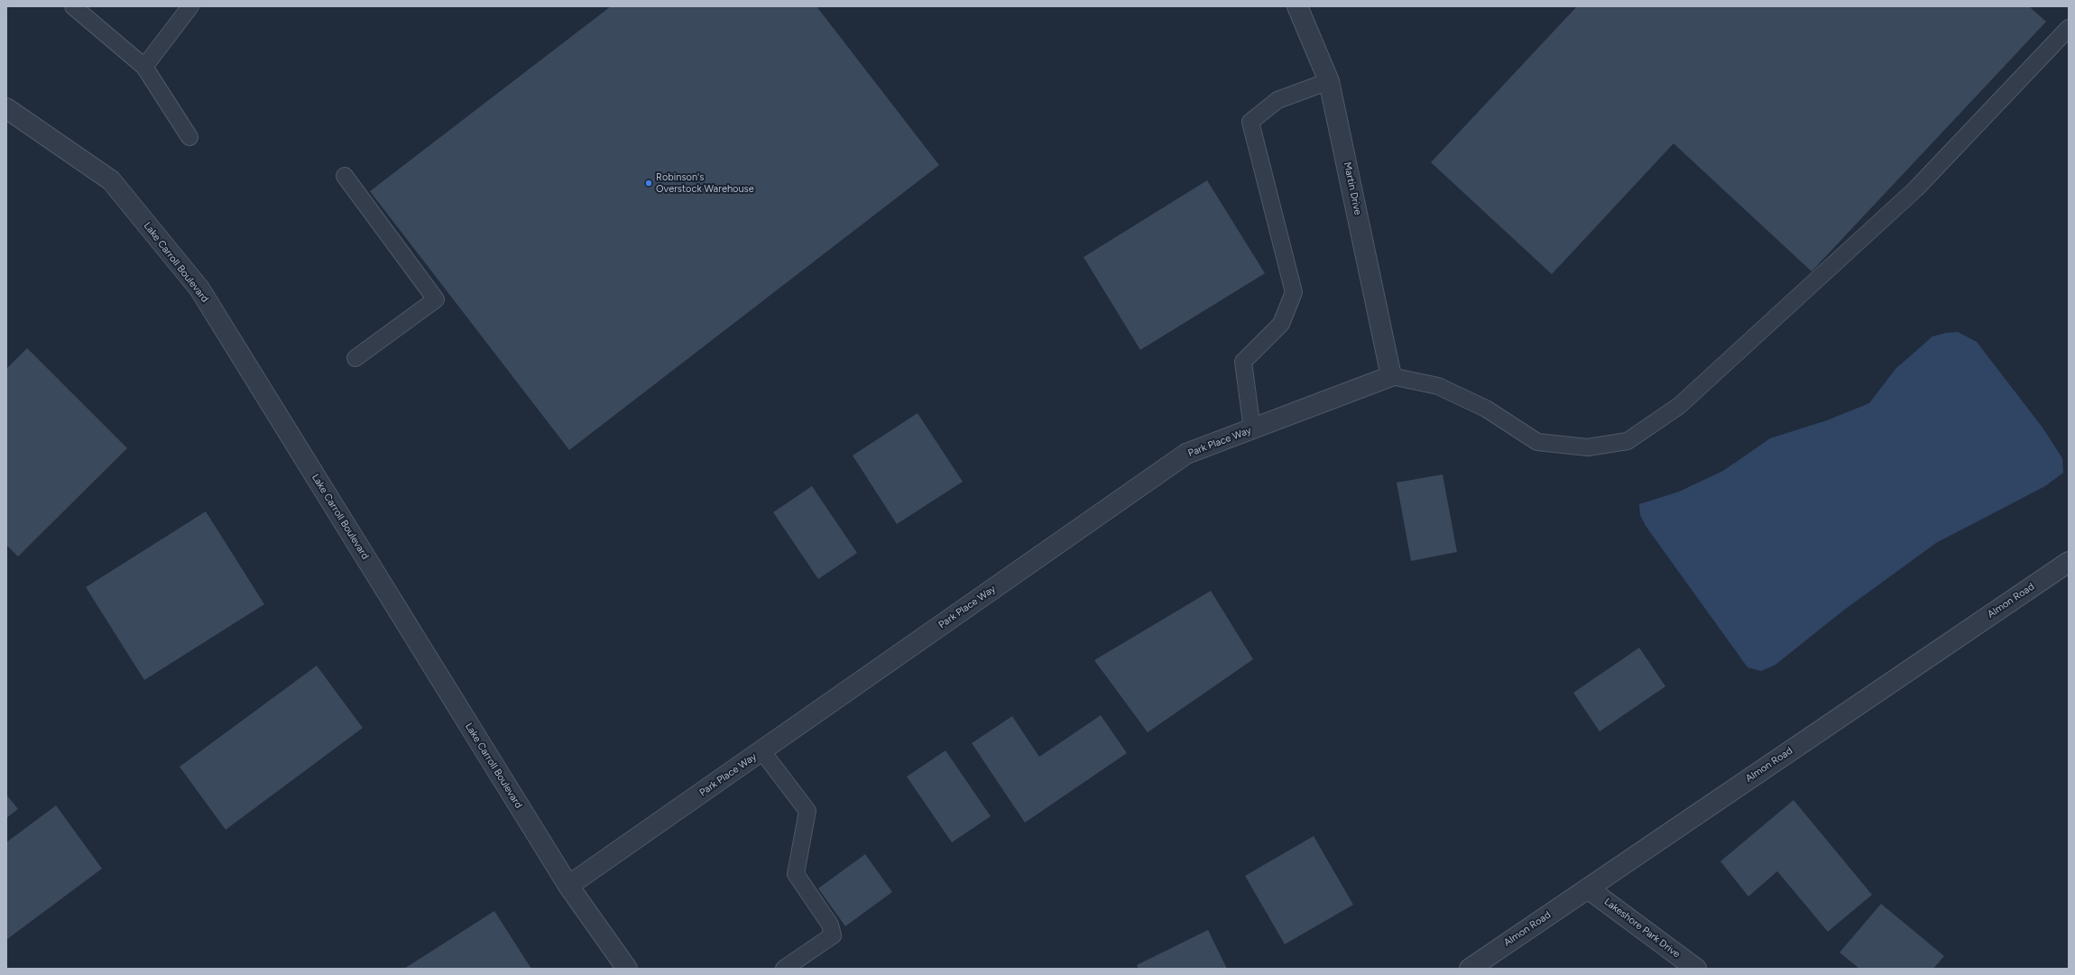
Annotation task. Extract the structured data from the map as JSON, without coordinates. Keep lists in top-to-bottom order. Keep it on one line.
{"streets":{"street":["Martin Drive","Lake Carroll Boulevard","Park Place Way","Almon Road","Lakeshore Park Drive"]},"crossings":[["Martin Drive","Park Place Way"],["Lake Carroll Boulevard","Park Place Way"],["Almon Road","Lakeshore Park Drive"]],"places":["Robinson's Overstock Warehouse"]}
